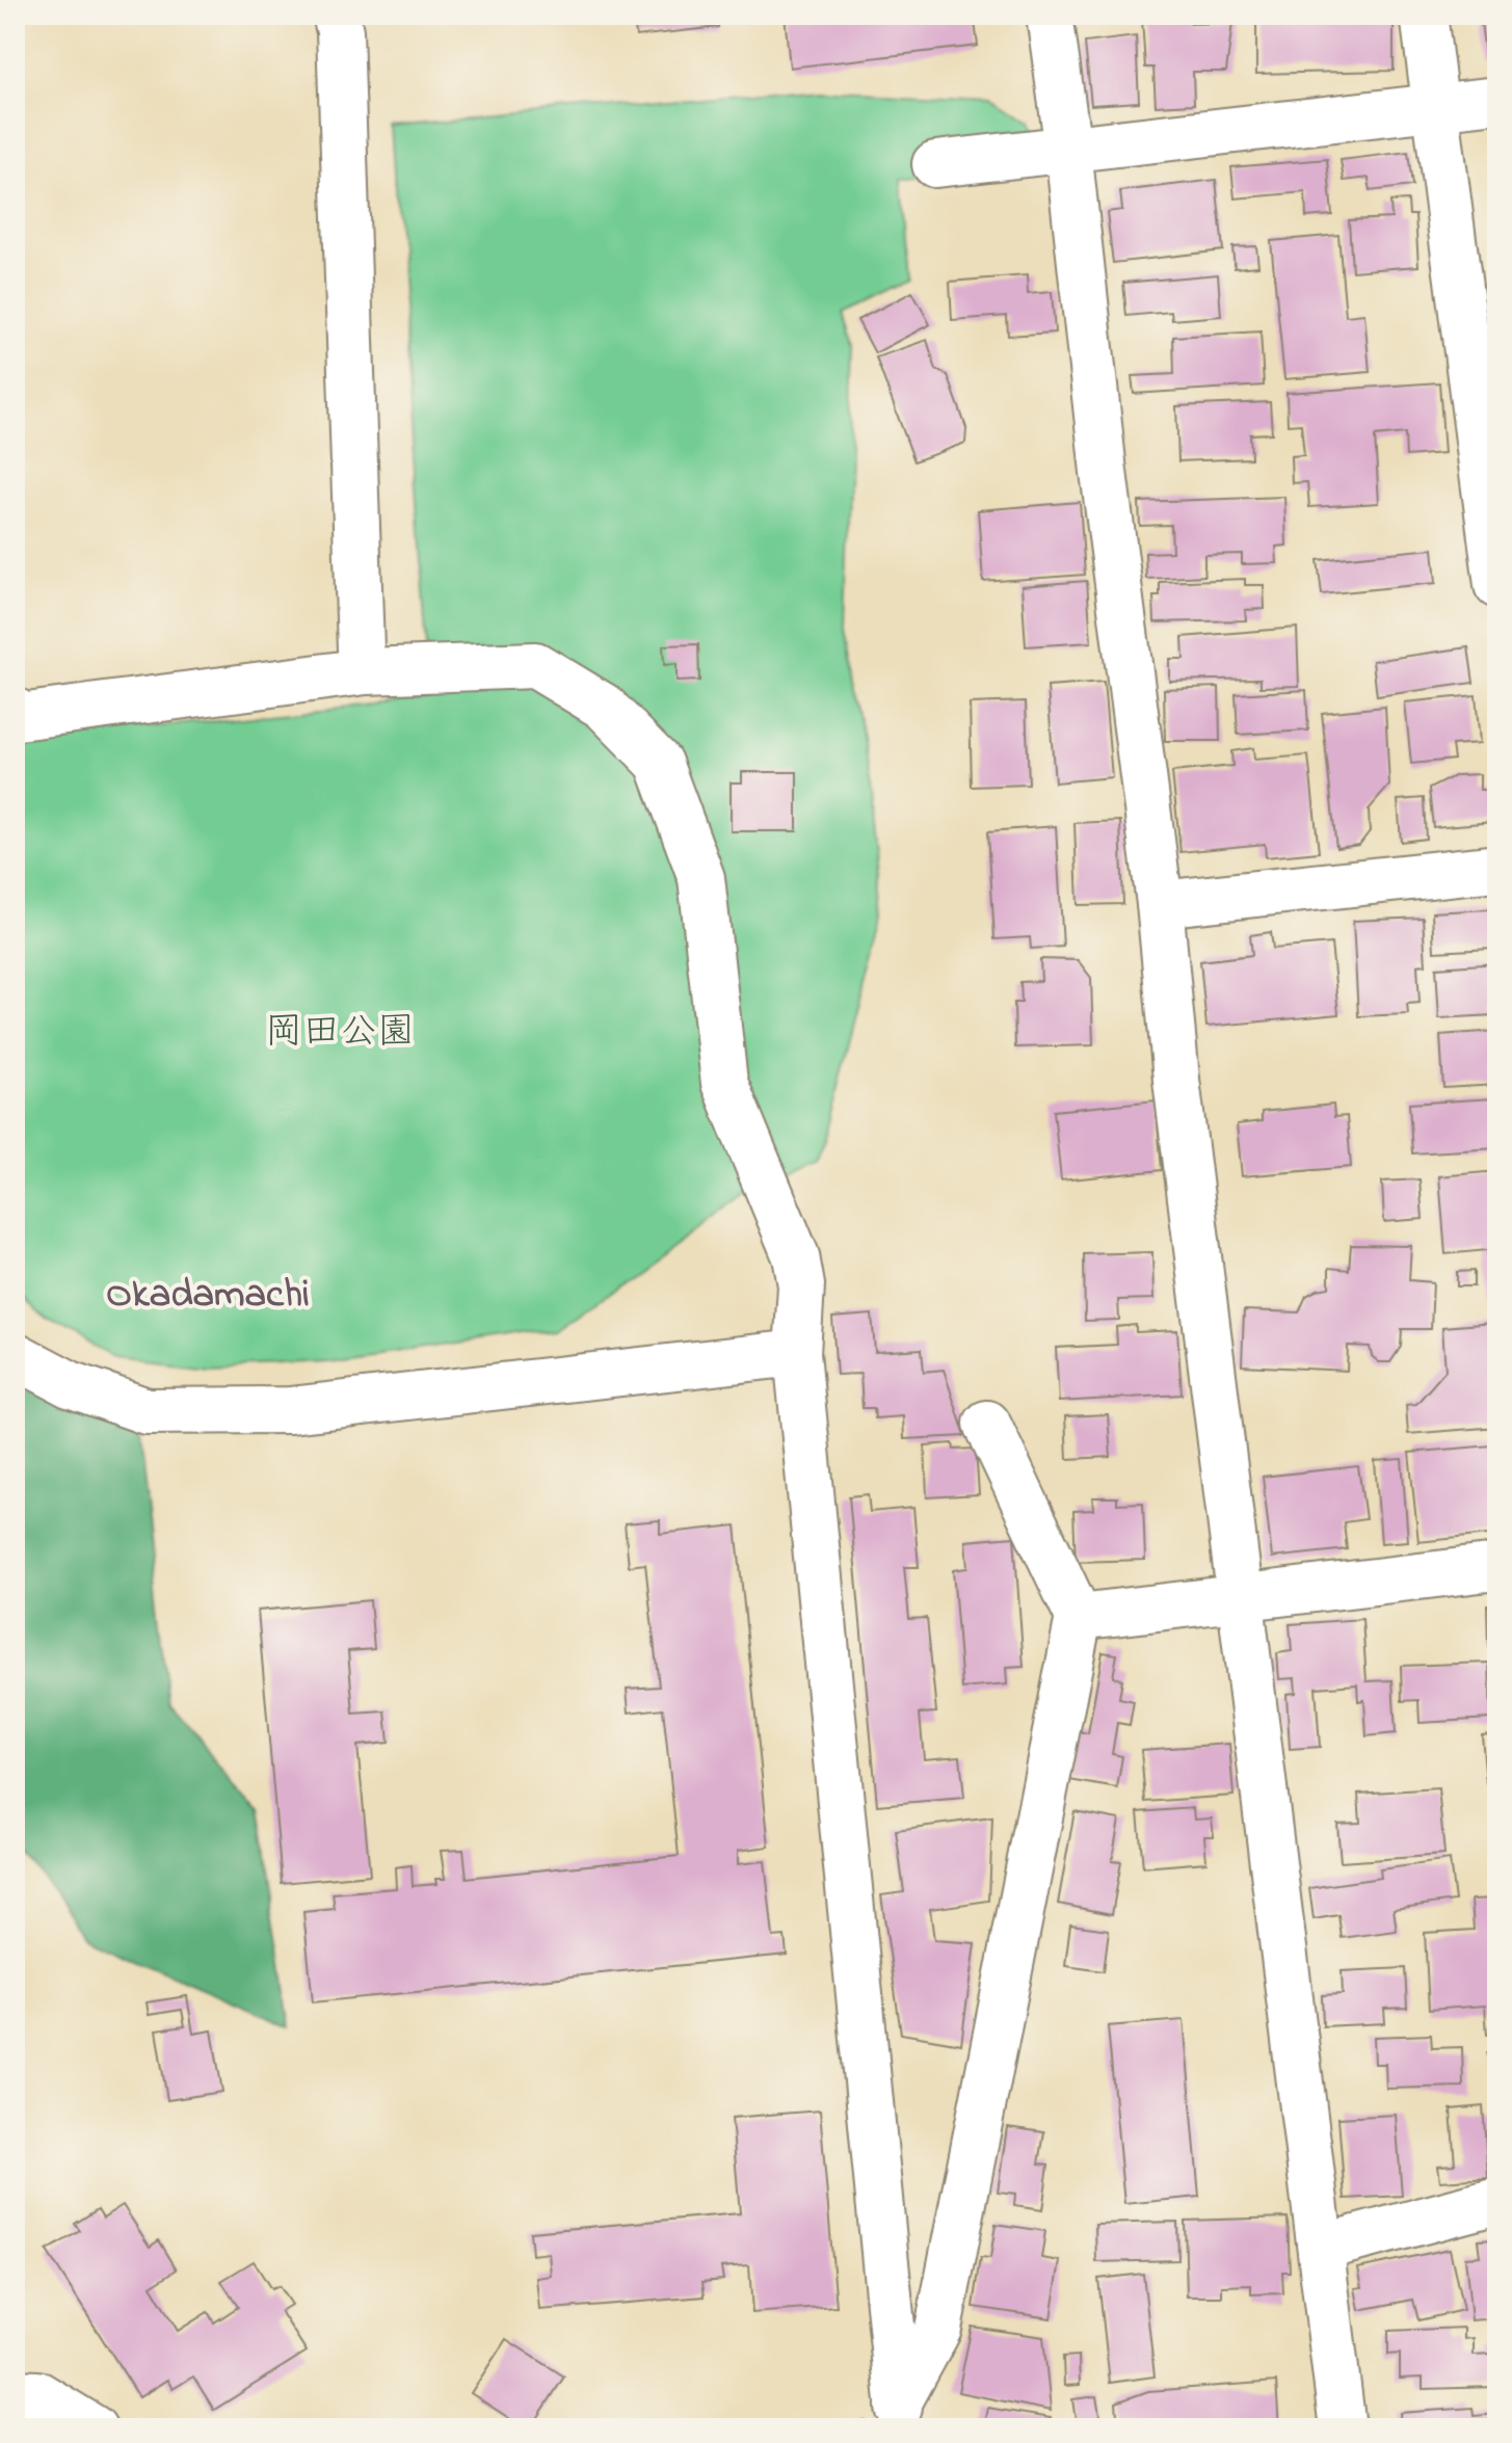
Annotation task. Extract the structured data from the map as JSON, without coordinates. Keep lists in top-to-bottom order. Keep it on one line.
{"districts":["Okadamachi"],"parks":["岡田公園"]}
